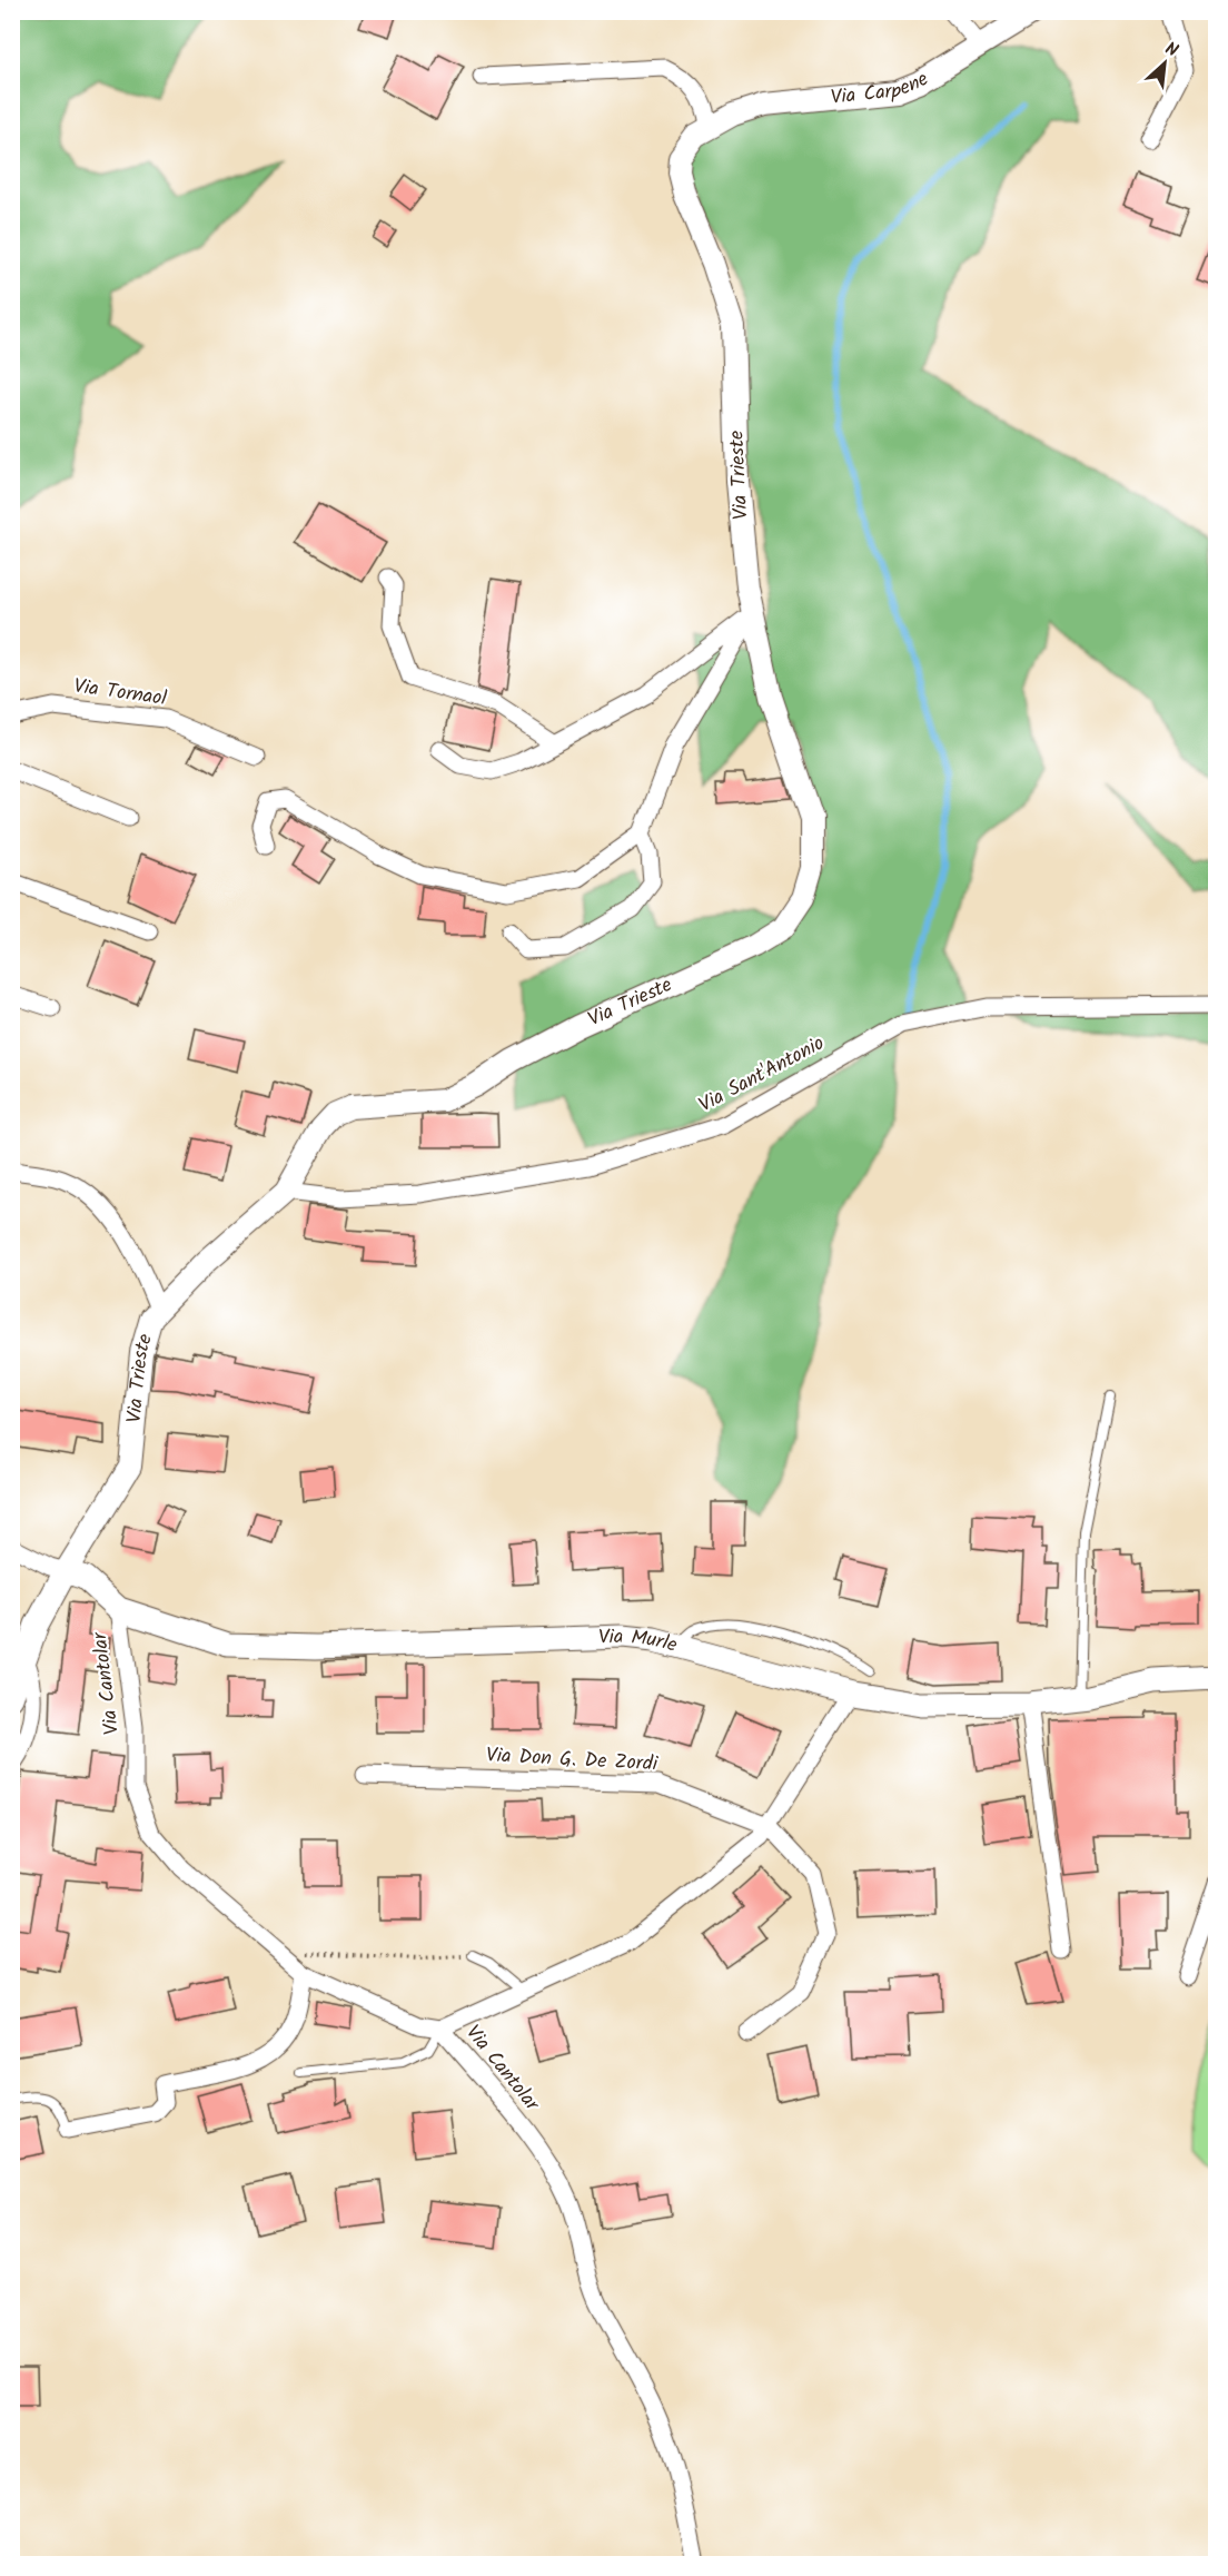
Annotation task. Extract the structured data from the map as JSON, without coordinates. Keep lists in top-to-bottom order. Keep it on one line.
{"streets":{"main road":["Via Trieste","Via Murle"],"street":["Via Carpene","Via Tornaol","Via Sant'Antonio","Via Cantolar","Via Don G. De Zordi"]},"crossings":[["Via Carpene","Via Trieste"],["Via Trieste","Via Sant'Antonio"],["Via Trieste","Via Murle"],["Via Murle","Via Cantolar"]],"north":"top right"}
